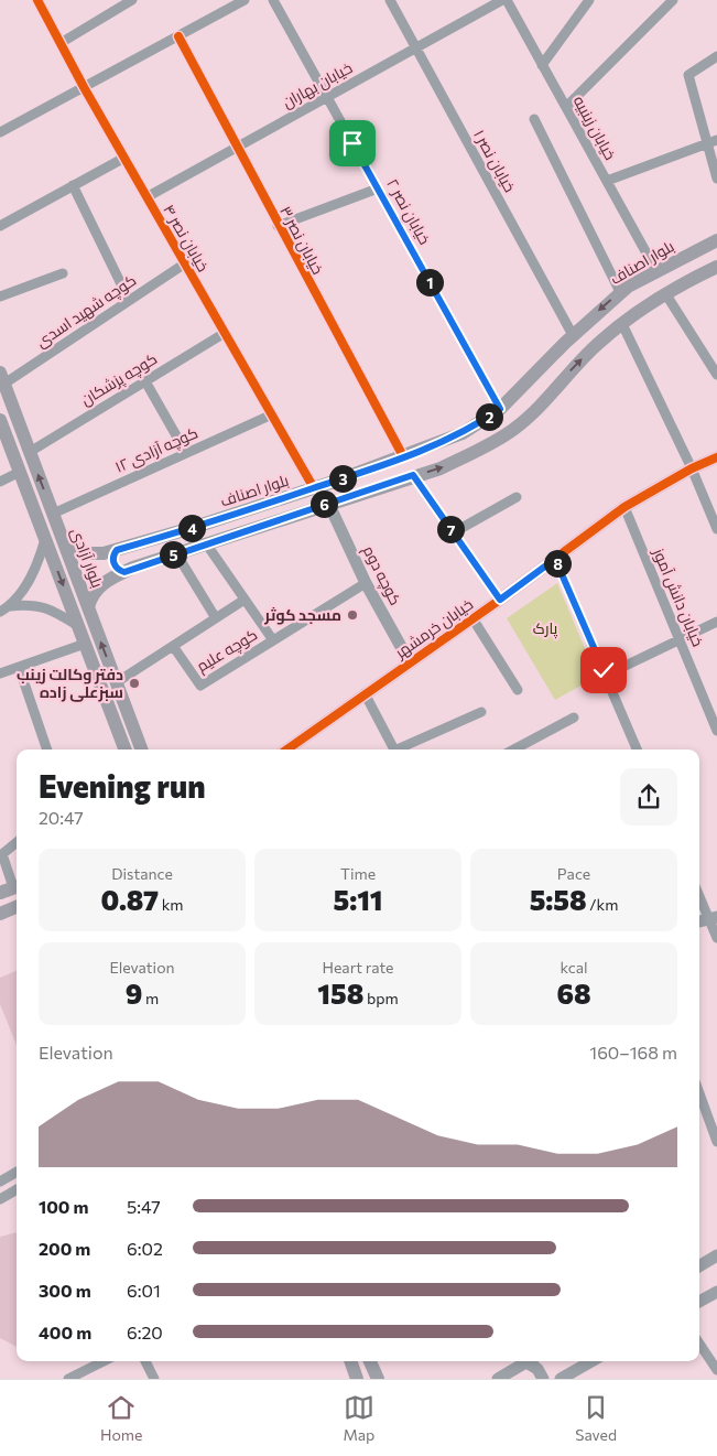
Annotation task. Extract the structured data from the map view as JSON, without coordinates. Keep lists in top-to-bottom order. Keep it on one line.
{"streets":{"main road":["بلوار اصناف","بلوار آزادی"],"street":["خیابان بهاران","خیابان زینبیه","خیابان نصر ۱","خیابان نصر ۲","خیابان نصر ۴","خیابان نصر ۳","کوچه شهید اسدی","کوچه پزشکان","کوچه آزادی ۱۲","کوچه دوم","خیابان دانش آموز","خیابان خرمشهر","کوچه علیم"]},"crossings":[["خیابان بهاران","خیابان زینبیه"],["خیابان بهاران","خیابان نصر ۱"],["خیابان بهاران","خیابان نصر ۲"],["خیابان بهاران","خیابان نصر ۴"],["خیابان بهاران","خیابان نصر ۳"],["خیابان زینبیه","بلوار اصناف"],["خیابان نصر ۱","بلوار اصناف"],["خیابان نصر ۲","بلوار اصناف"],["خیابان نصر ۴","بلوار اصناف"],["خیابان نصر ۴","کوچه شهید اسدی"],["خیابان نصر ۴","کوچه پزشکان"],["خیابان نصر ۴","کوچه آزادی ۱۲"],["خیابان نصر ۳","بلوار اصناف"],["بلوار اصناف","بلوار آزادی"],["کوچه شهید اسدی","بلوار آزادی"],["کوچه پزشکان","بلوار آزادی"],["کوچه آزادی ۱۲","بلوار آزادی"],["کوچه دوم","خیابان خرمشهر"],["کوچه دوم","کوچه علیم"],["خیابان دانش آموز","خیابان خرمشهر"]],"parks":["پارک"],"places":["مسجد کوثر","دفتر وکالت زینب سبزعلی زاده"],"page":{"pins":["1","2","3","6","4","7","5","8"],"heading":["Evening run","20:47"],"stats":[["Distance","0.87 km"],["Time","5:11"],["Pace","5:58 /km"],["Elevation","9 m"],["Heart rate","158 bpm"],["kcal","68"]],"chart":["Elevation","160–168 m"],"list":[{"name":"100 m","note":"5:47"},{"name":"200 m","note":"6:02"},{"name":"300 m","note":"6:01"},{"name":"400 m","note":"6:20"}],"tabs":["Home","Map","Saved"]}}
